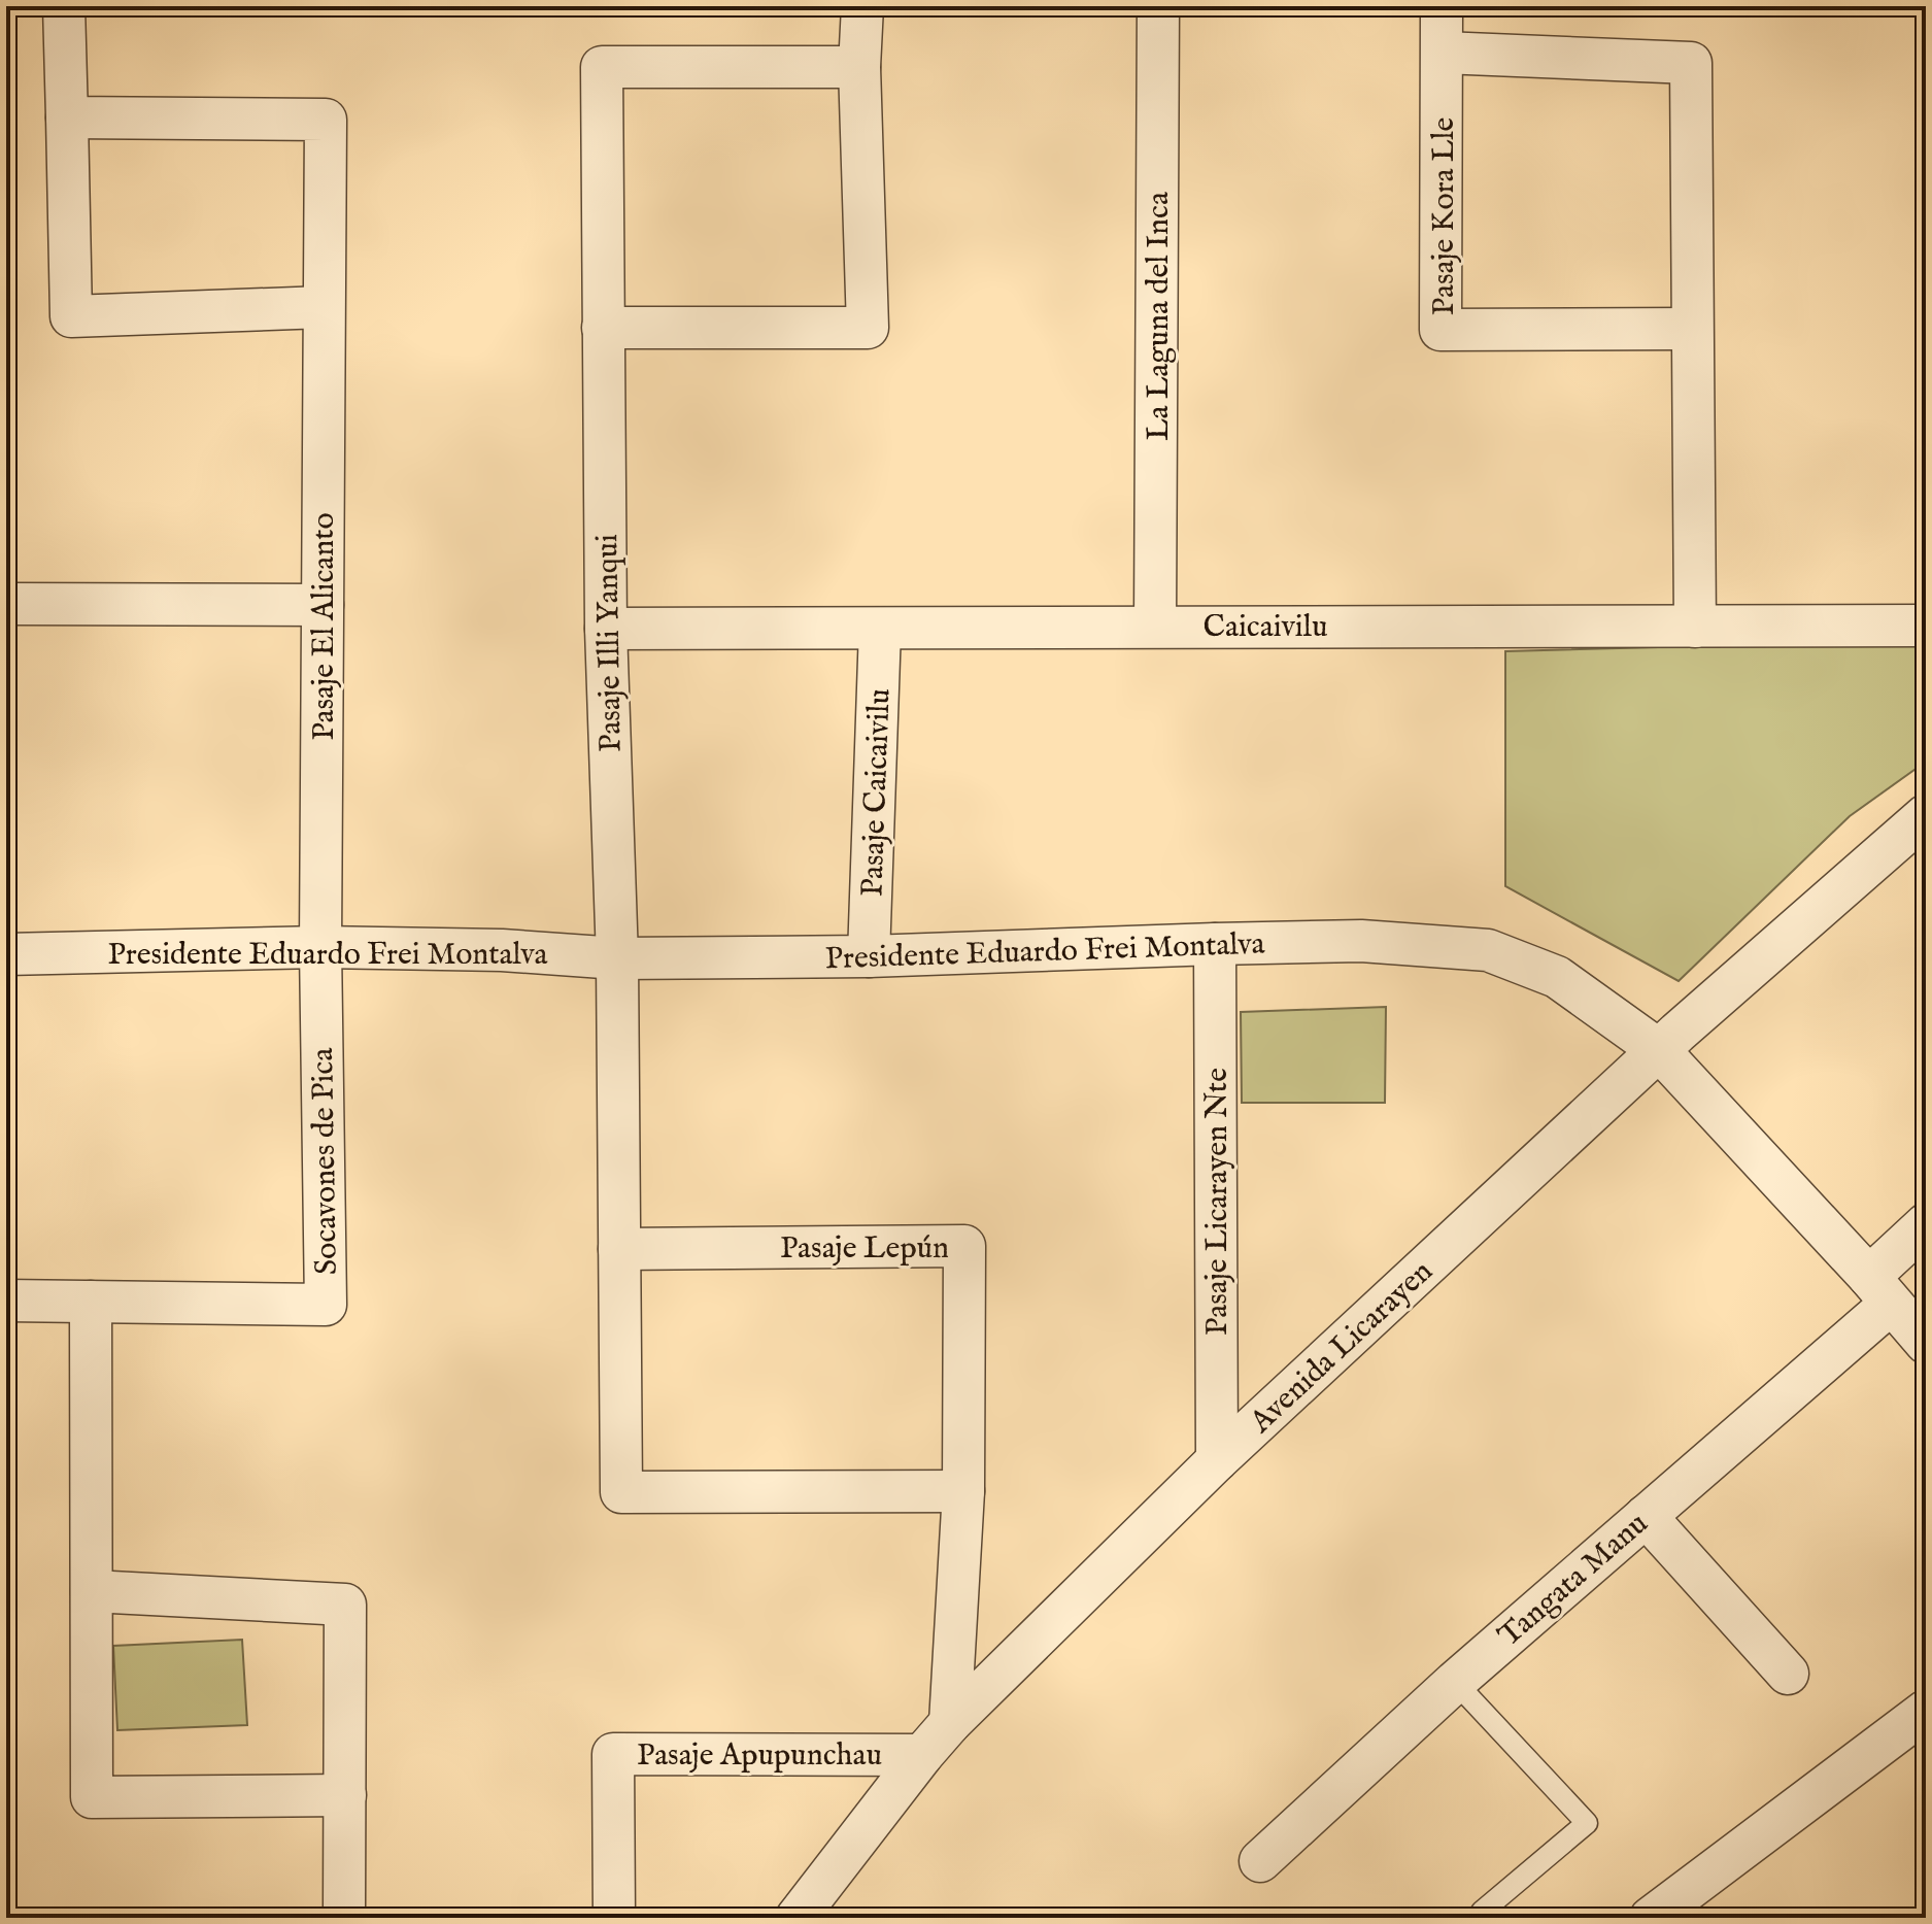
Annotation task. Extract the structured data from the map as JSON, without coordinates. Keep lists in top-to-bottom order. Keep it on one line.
{"streets":{"street":["Pasaje Kora Lle","La Laguna del Inca","Caicaivilu","Pasaje El Alicanto","Pasaje Illi Yanqui","Pasaje Caicaivilu","Presidente Eduardo Frei Montalva","Socavones de Pica","Pasaje Licarayen Nte","Pasaje Lepún","Avenida Licarayen","Tangata Manu","Pasaje Apupunchau"]},"crossings":[["La Laguna del Inca","Caicaivilu"],["Caicaivilu","Pasaje Illi Yanqui"],["Caicaivilu","Pasaje Caicaivilu"],["Pasaje El Alicanto","Presidente Eduardo Frei Montalva"],["Pasaje El Alicanto","Socavones de Pica"],["Pasaje Illi Yanqui","Presidente Eduardo Frei Montalva"],["Pasaje Caicaivilu","Presidente Eduardo Frei Montalva"],["Presidente Eduardo Frei Montalva","Socavones de Pica"],["Presidente Eduardo Frei Montalva","Pasaje Licarayen Nte"],["Presidente Eduardo Frei Montalva","Avenida Licarayen"],["Presidente Eduardo Frei Montalva","Tangata Manu"],["Pasaje Licarayen Nte","Avenida Licarayen"],["Pasaje Lepún","Avenida Licarayen"],["Avenida Licarayen","Pasaje Apupunchau"]]}
